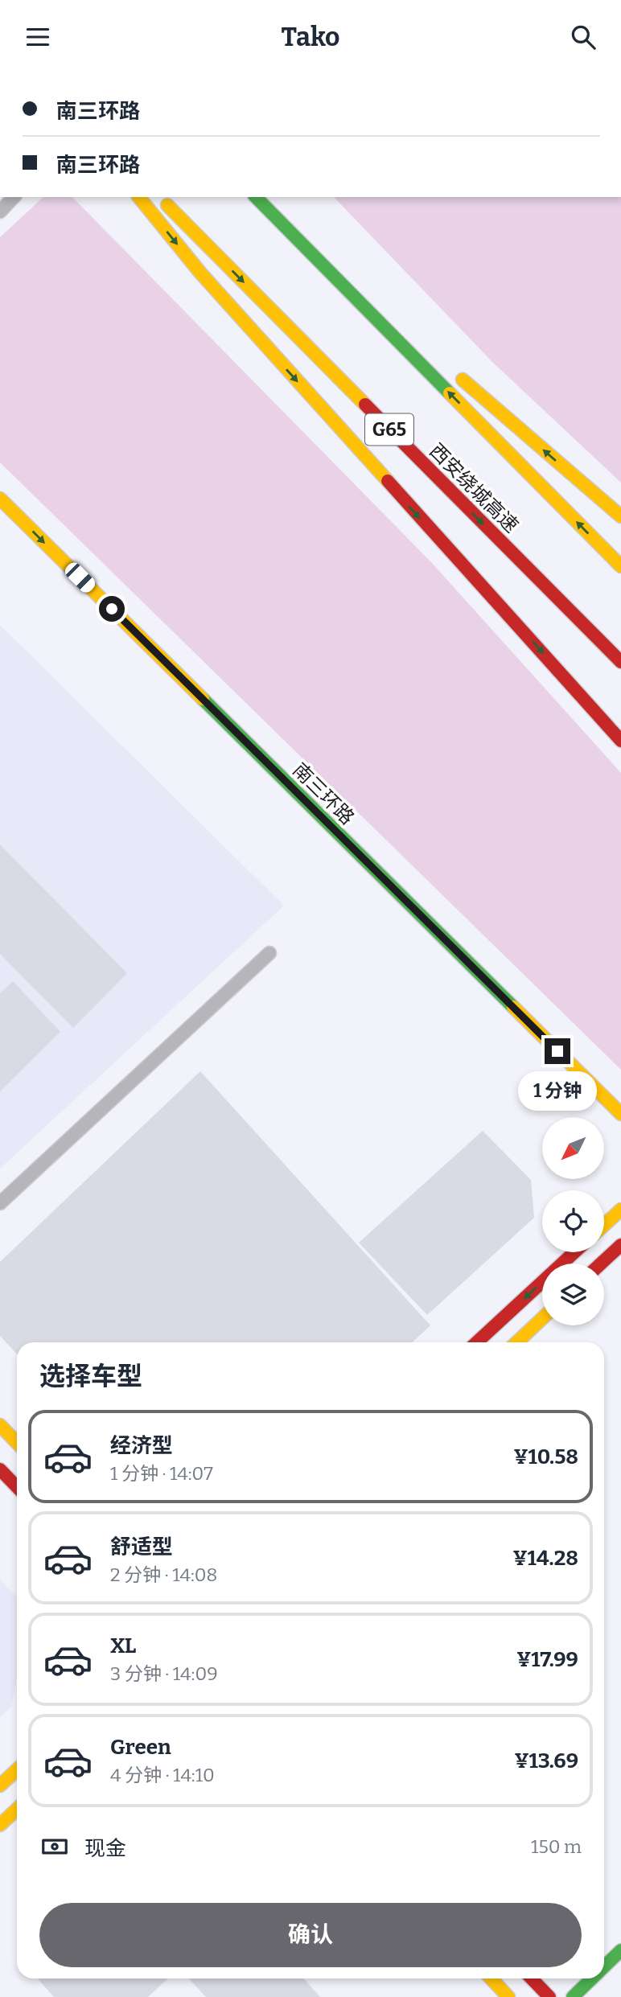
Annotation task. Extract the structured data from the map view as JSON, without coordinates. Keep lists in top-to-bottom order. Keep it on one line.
{"streets":{"main road":["G65","西安绕城高速","南三环路"]},"one_way":["南三环路"],"north":"bottom left","page":{"header":"Tako","banner":["南三环路","南三环路"],"bubble":"1 分钟","heading":"选择车型","list":[{"name":"经济型","note":"1 分钟 · 14:07","value":"¥10.58"},{"name":"舒适型","note":"2 分钟 · 14:08","value":"¥14.28"},{"name":"XL","note":"3 分钟 · 14:09","value":"¥17.99"},{"name":"Green","note":"4 分钟 · 14:10","value":"¥13.69"}],"pay":["现金","150 m"],"buttons":"确认"}}
